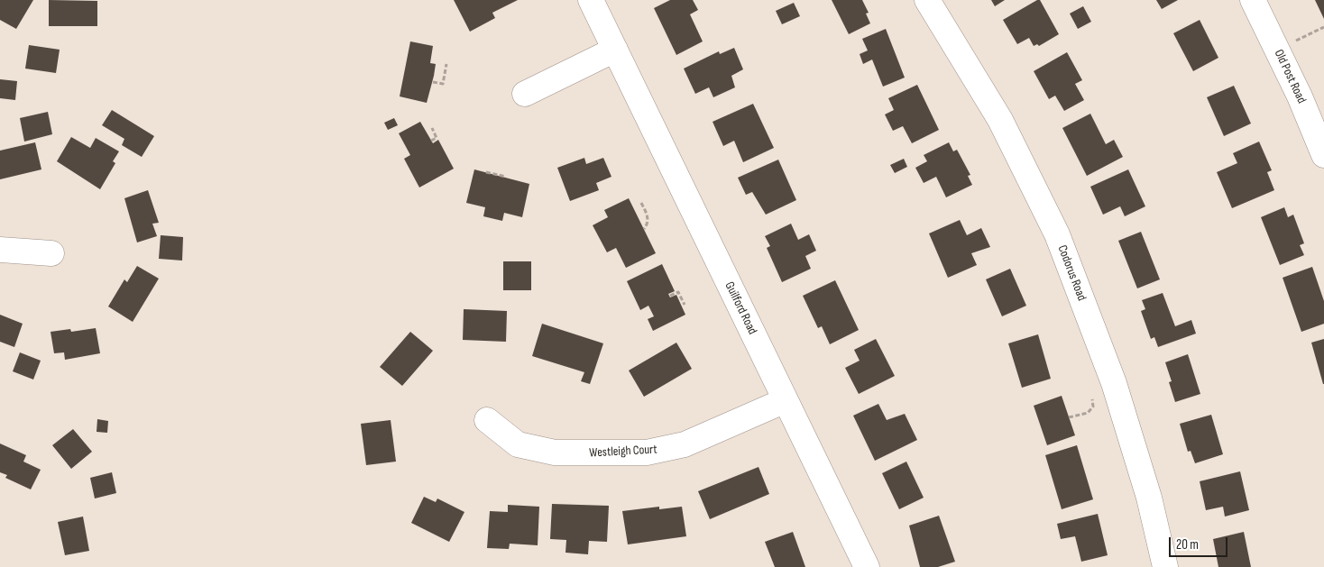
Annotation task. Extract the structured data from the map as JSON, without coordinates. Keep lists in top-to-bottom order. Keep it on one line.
{"streets":{"street":["Old Post Road","Codorus Road","Guilford Road","Westleigh Court"]},"crossings":[["Guilford Road","Westleigh Court"]],"scale_bar":"20 m"}
